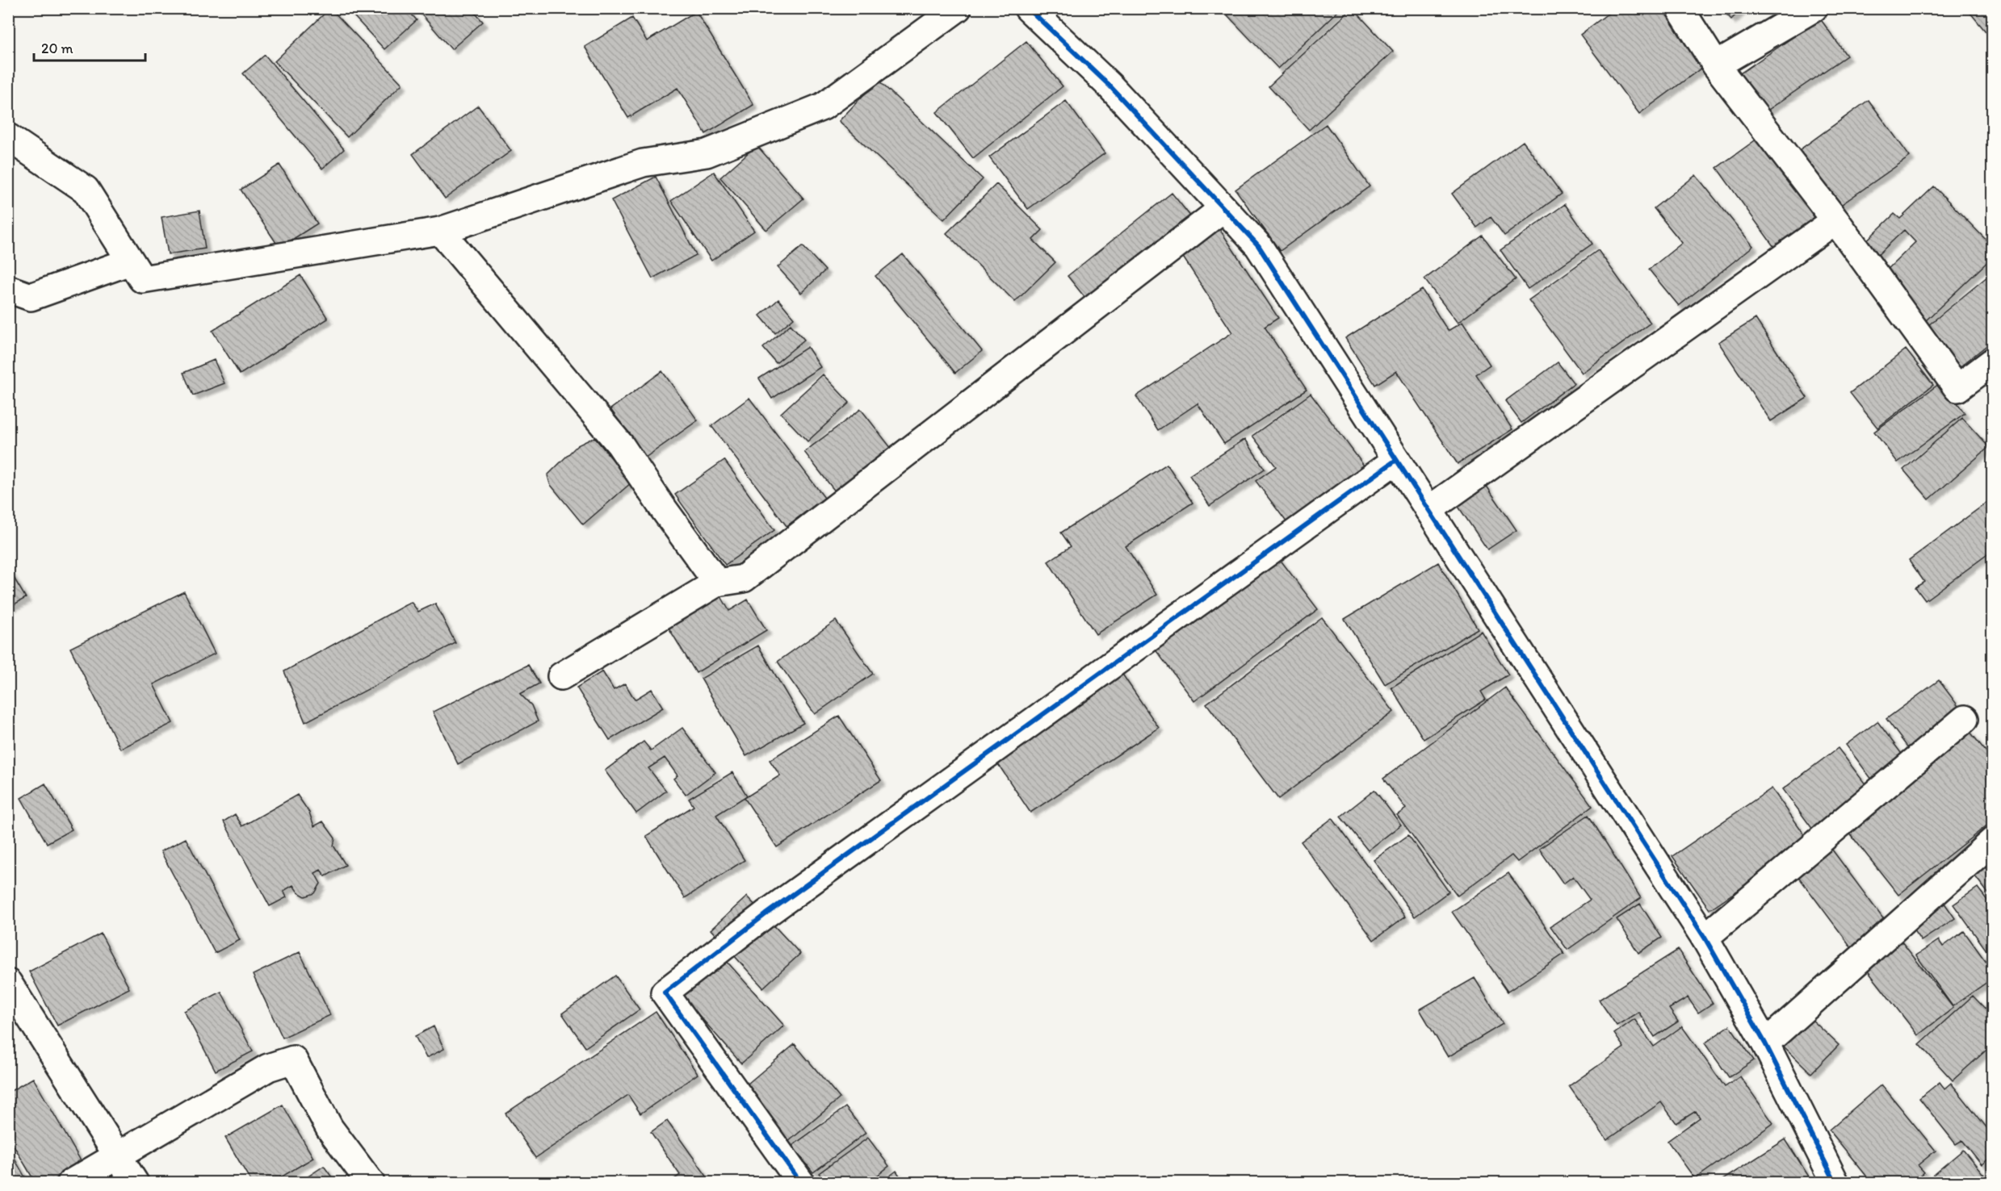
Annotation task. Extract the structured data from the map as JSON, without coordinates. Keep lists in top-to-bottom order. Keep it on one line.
{"scale_bar":"20 m"}
